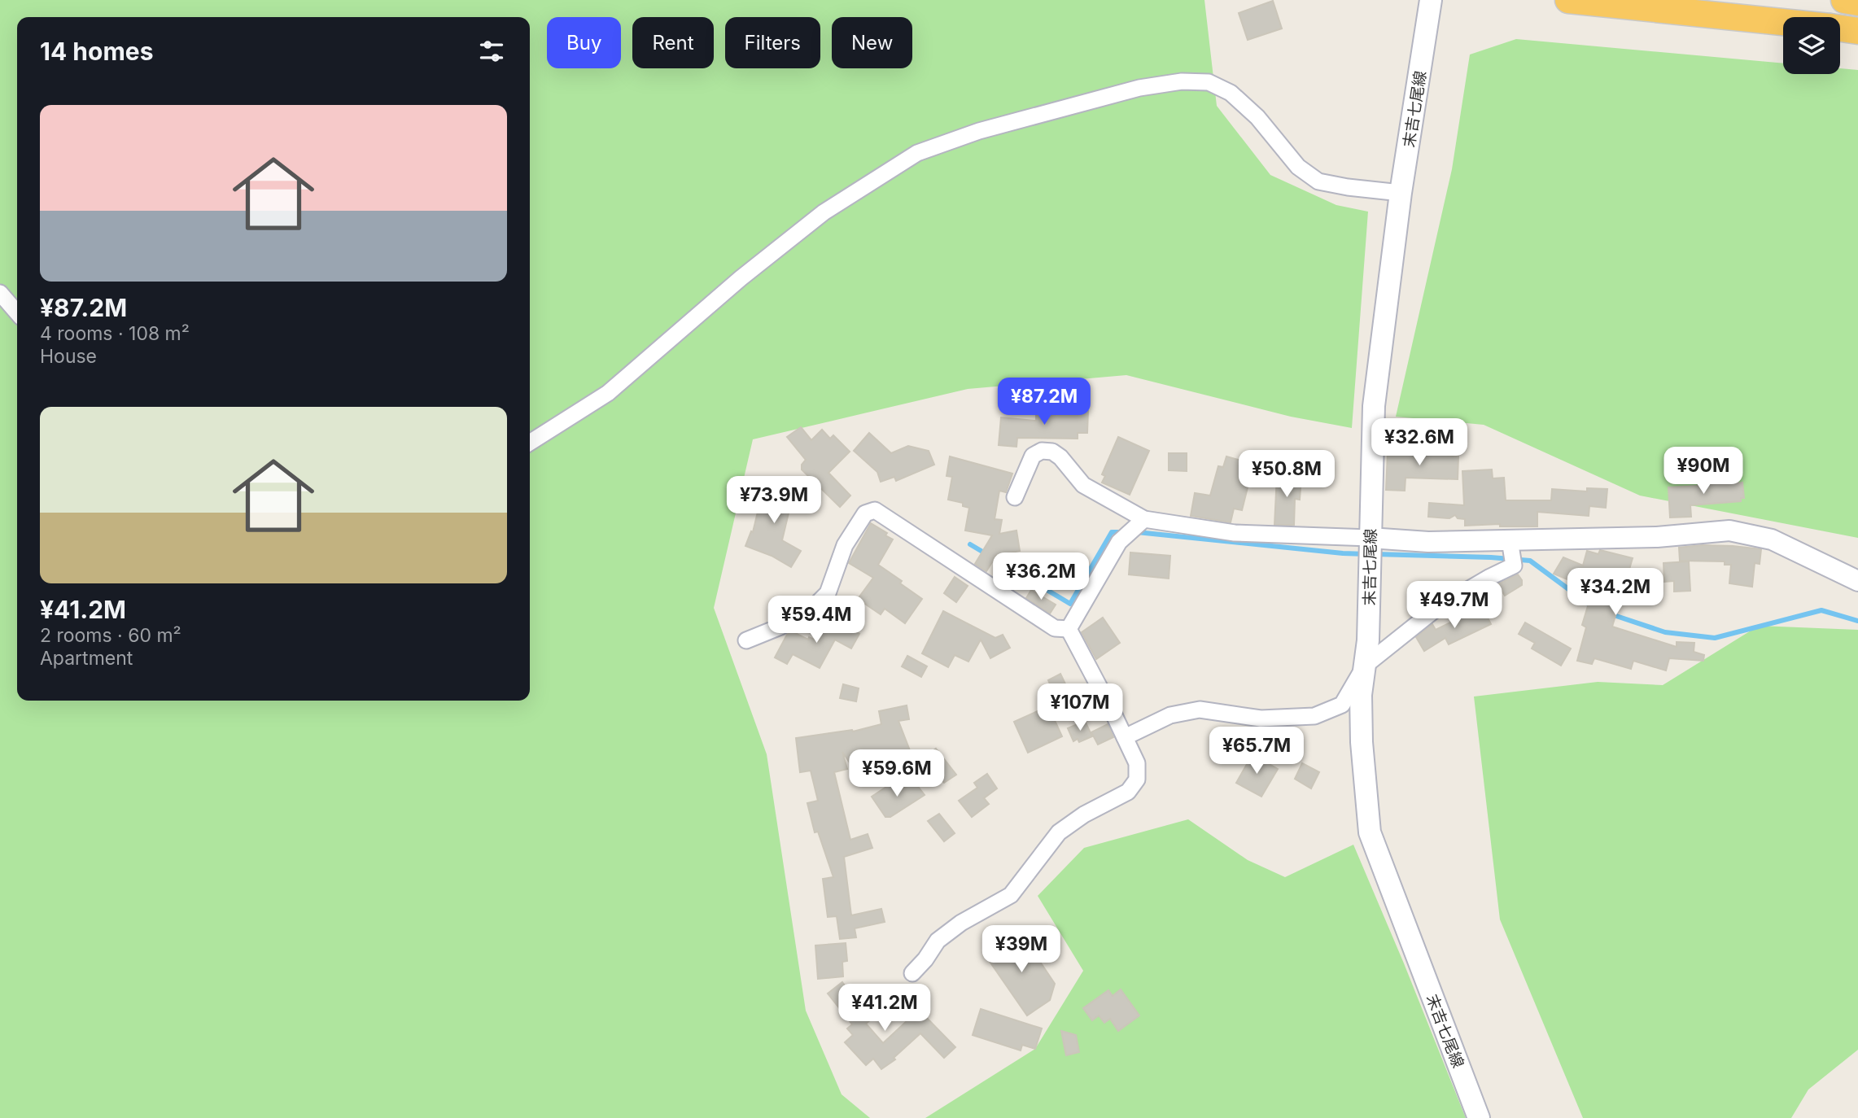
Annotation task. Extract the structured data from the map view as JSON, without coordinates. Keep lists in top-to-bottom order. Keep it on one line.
{"streets":{"main road":["末吉七尾線"]},"page":{"chip":["Buy","Rent","Filters","New"],"heading":"14 homes","list":[{"name":"¥87.2M","note":"4 rooms · 108 m² · House"},{"name":"¥41.2M","note":"2 rooms · 60 m² · Apartment"}],"price":["¥87.2M","¥32.6M","¥90M","¥50.8M","¥73.9M","¥36.2M","¥34.2M","¥49.7M","¥59.4M","¥107M","¥65.7M","¥59.6M","¥39M","¥41.2M"]}}
